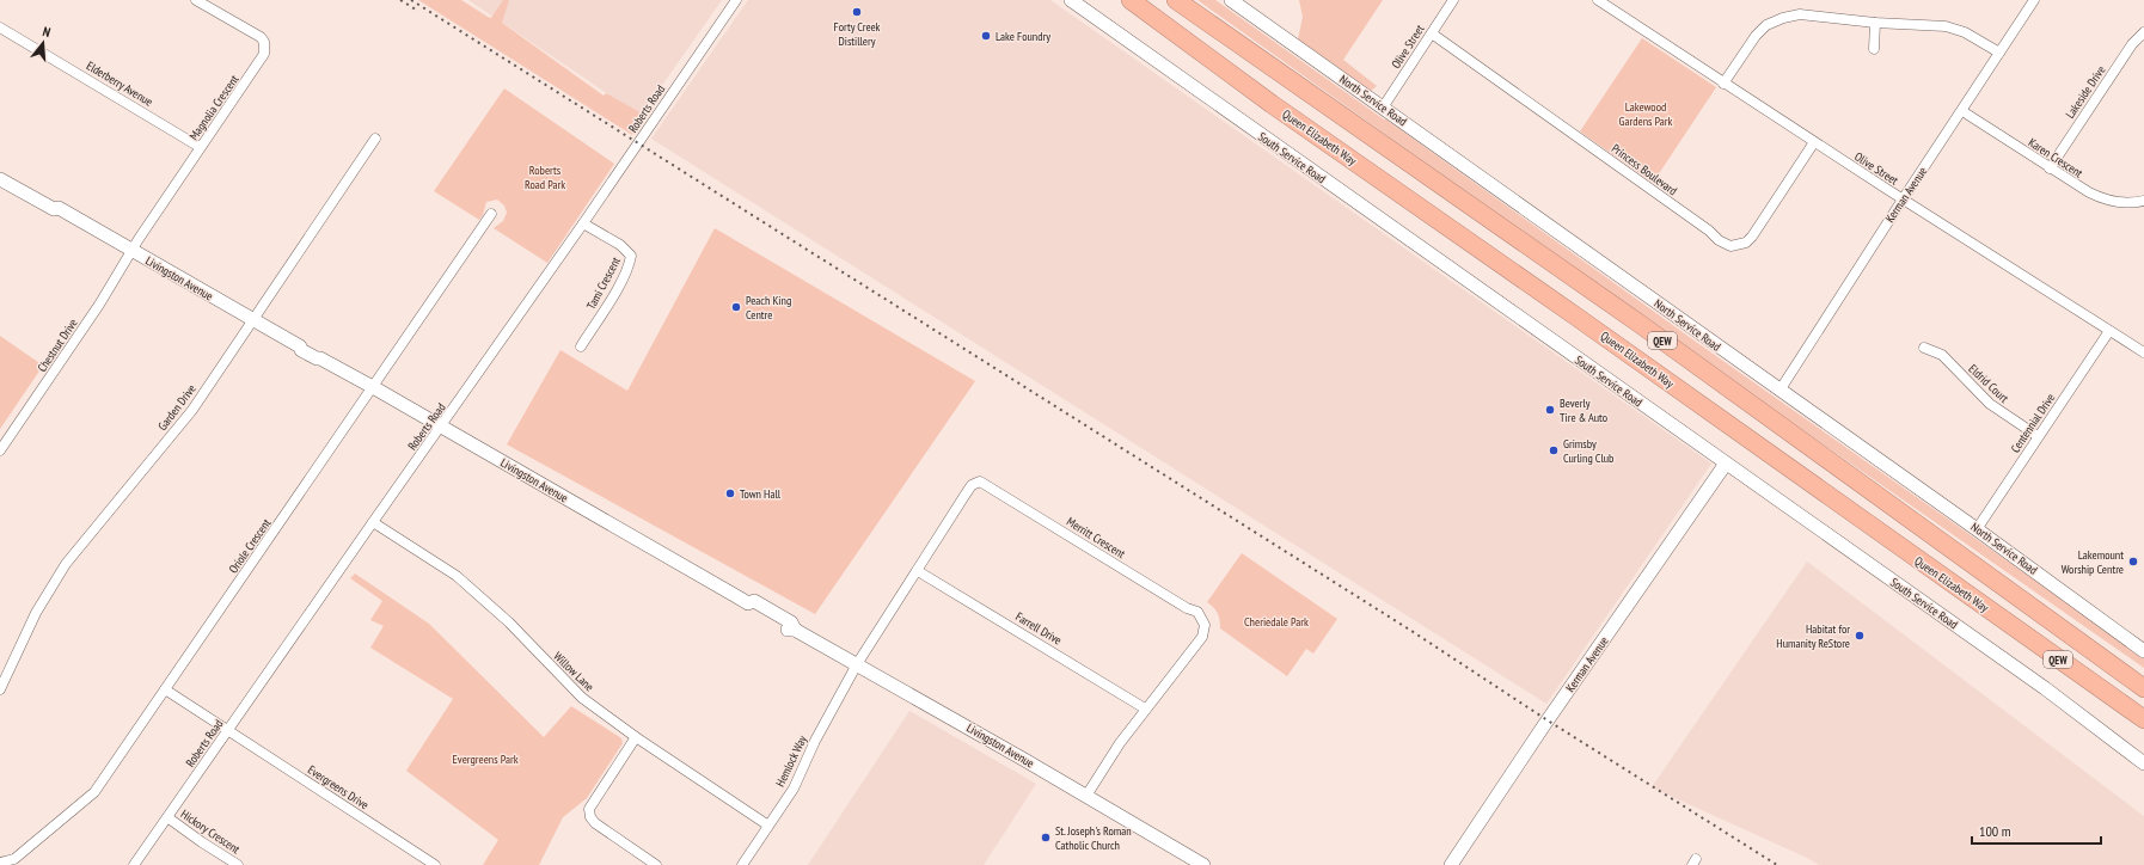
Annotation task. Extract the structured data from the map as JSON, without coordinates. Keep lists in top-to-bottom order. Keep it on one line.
{"streets":{"highway":["Queen Elizabeth Way","QEW"],"street":["Olive Street","Elderberry Avenue","Lakeside Drive","North Service Road","Magnolia Crescent","Roberts Road","South Service Road","Karen Crescent","Princess Boulevard","Kerman Avenue","Livingston Avenue","Tami Crescent","Chestnut Drive","Eldrid Court","Garden Drive","Centennial Drive","Merritt Crescent","Oriole Crescent","Farrell Drive","Willow Lane","Hemlock Way","Evergreens Drive","Hickory Crescent"]},"crossings":[["Olive Street","North Service Road"],["Olive Street","Princess Boulevard"],["Olive Street","Kerman Avenue"],["Olive Street","Centennial Drive"],["Elderberry Avenue","Magnolia Crescent"],["Lakeside Drive","Karen Crescent"],["North Service Road","Kerman Avenue"],["North Service Road","Centennial Drive"],["Magnolia Crescent","Livingston Avenue"],["Magnolia Crescent","Chestnut Drive"],["Roberts Road","Livingston Avenue"],["Roberts Road","Tami Crescent"],["Roberts Road","Willow Lane"],["Roberts Road","Evergreens Drive"],["Roberts Road","Hickory Crescent"],["South Service Road","Kerman Avenue"],["Karen Crescent","Kerman Avenue"],["Livingston Avenue","Chestnut Drive"],["Livingston Avenue","Garden Drive"],["Livingston Avenue","Merritt Crescent"],["Livingston Avenue","Oriole Crescent"],["Livingston Avenue","Hemlock Way"],["Eldrid Court","Centennial Drive"],["Merritt Crescent","Farrell Drive"],["Merritt Crescent","Hemlock Way"],["Oriole Crescent","Evergreens Drive"],["Willow Lane","Hemlock Way"]],"parks":["Lakewood Gardens Park","Roberts Road Park","Cheriedale Park","Evergreens Park"],"places":["Forty Creek Distillery","Lake Foundry","Peach King Centre","Beverly Tire & Auto","Grimsby Curling Club","Town Hall","Lakemount Worship Centre","Habitat for Humanity ReStore","St. Joseph's Roman Catholic Church"],"scale_bar":"100 m","north":"top"}
